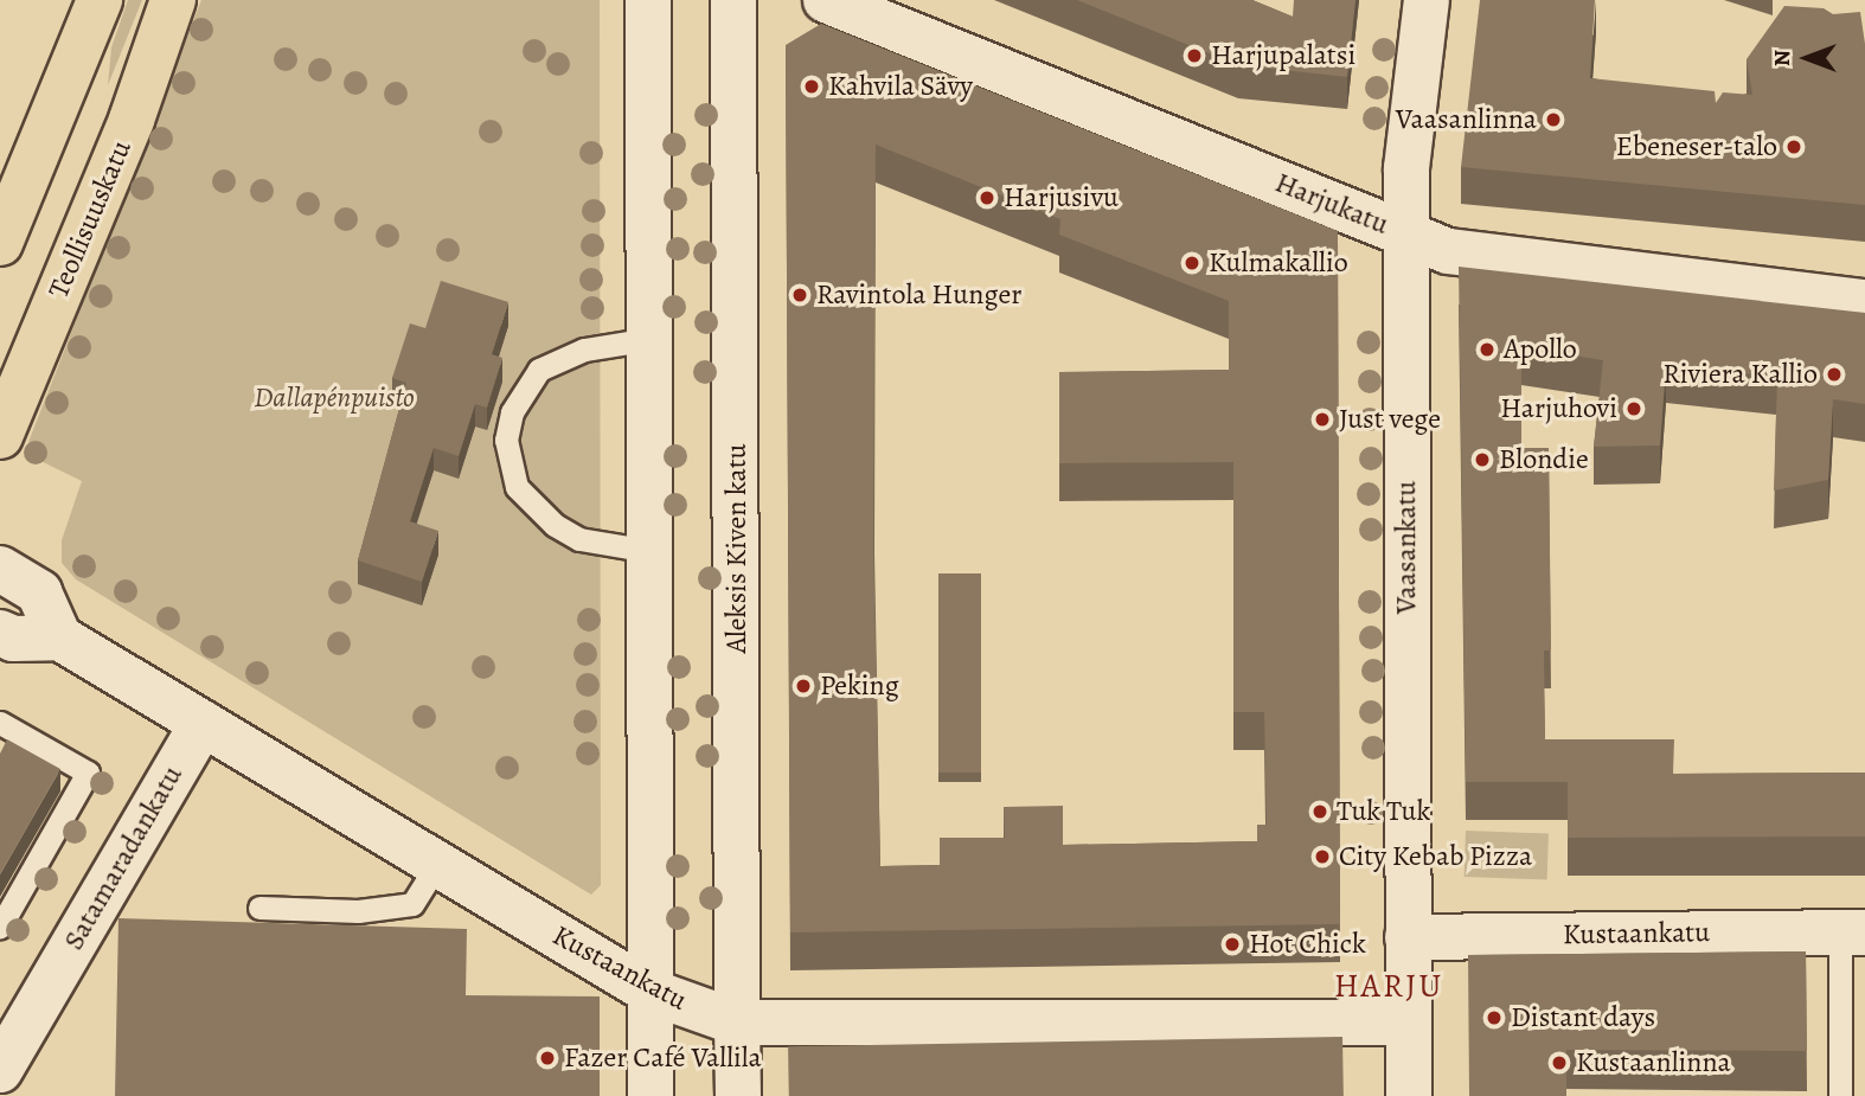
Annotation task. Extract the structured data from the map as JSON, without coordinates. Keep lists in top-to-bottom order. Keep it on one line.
{"streets":{"main road":["Teollisuuskatu"],"street":["Harjukatu","Vaasankatu","Aleksis Kiven katu","Satamaradankatu","Kustaankatu"]},"crossings":[["Harjukatu","Vaasankatu"],["Vaasankatu","Kustaankatu"],["Aleksis Kiven katu","Kustaankatu"],["Satamaradankatu","Kustaankatu"]],"districts":["HARJU"],"parks":["Dallapénpuisto"],"places":["Harjupalatsi","Kahvila Sävy","Vaasanlinna","Ebeneser-talo","Harjusivu","Kulmakallio","Ravintola Hunger","Apollo","Riviera Kallio","Harjuhovi","Just vege","Blondie","Peking","Tuk Tuk","City Kebab Pizza","Hot Chick","Distant days","Fazer Café Vallila","Kustaanlinna"],"north":"left"}
